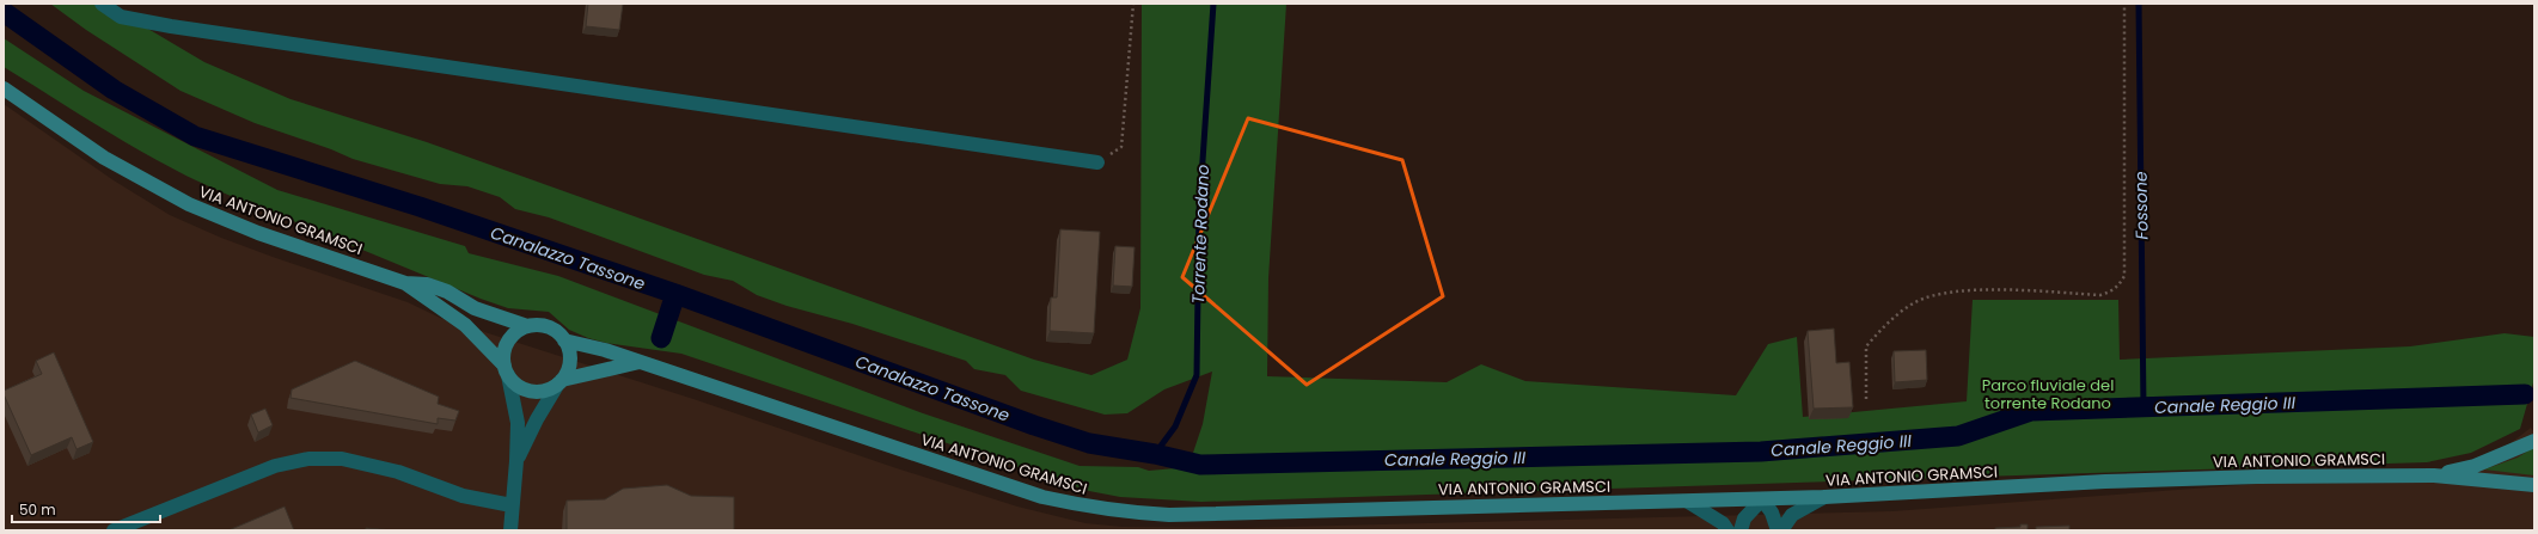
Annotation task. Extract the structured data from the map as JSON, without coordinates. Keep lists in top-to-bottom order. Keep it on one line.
{"streets":{"street":["VIA ANTONIO GRAMSCI"]},"water":["Fossone","Torrente Rodano","Canalazzo Tassone","Canale Reggio III"],"parks":["Parco fluviale del torrente Rodano"],"scale_bar":"50 m"}
